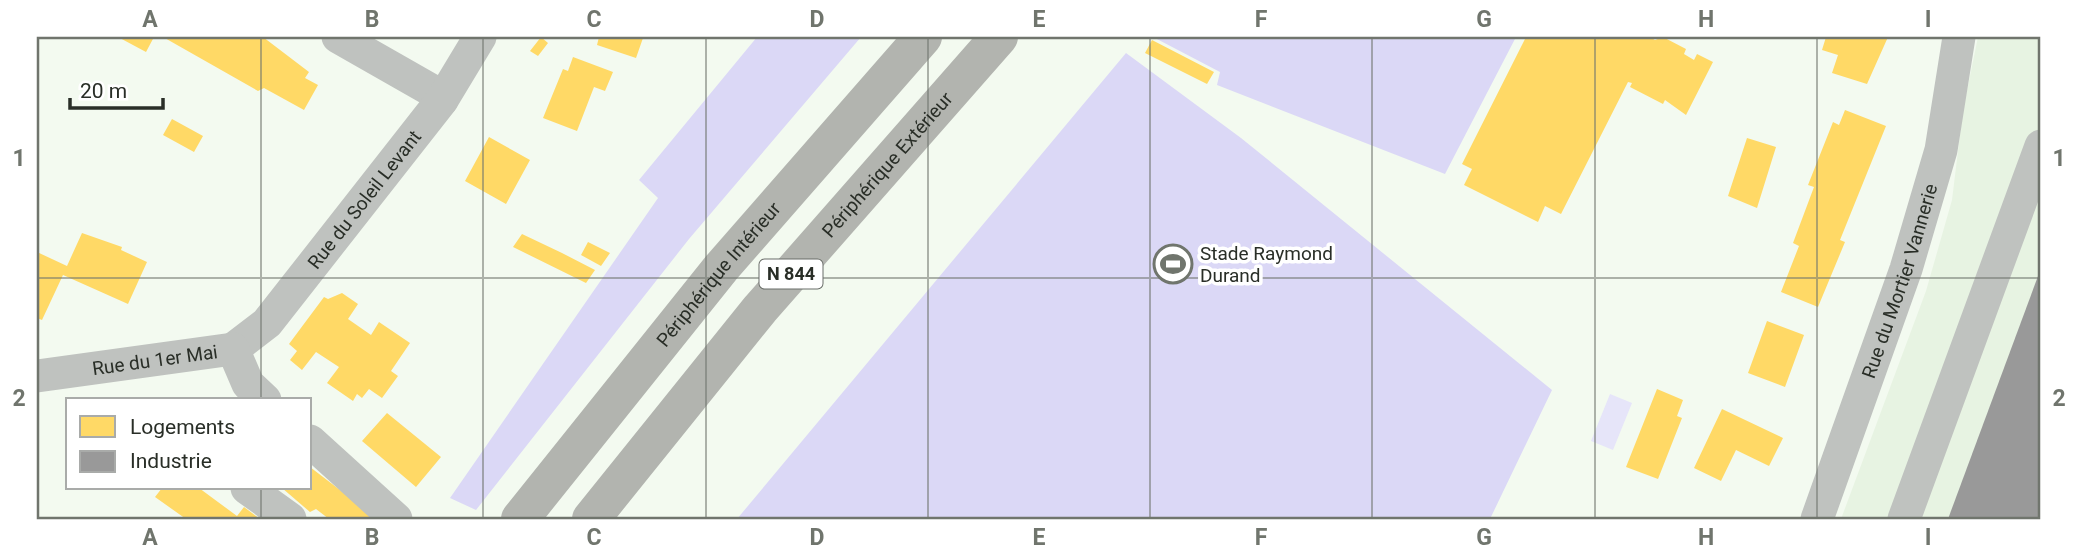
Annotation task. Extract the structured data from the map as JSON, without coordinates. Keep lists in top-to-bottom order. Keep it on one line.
{"streets":{"highway":["Périphérique Extérieur","Périphérique Intérieur","N 844"],"street":["Rue du Soleil Levant","Rue du Mortier Vannerie","Rue du 1er Mai"]},"crossings":[["Rue du Soleil Levant","Rue du 1er Mai"]],"places":{"sports":["Stade Raymond Durand"]},"legend":["Logements","Industrie"],"scale_bar":"20 m","grid":{"columns":["A","B","C","D","E","F","G","H","I"],"rows":["1","2"]}}
